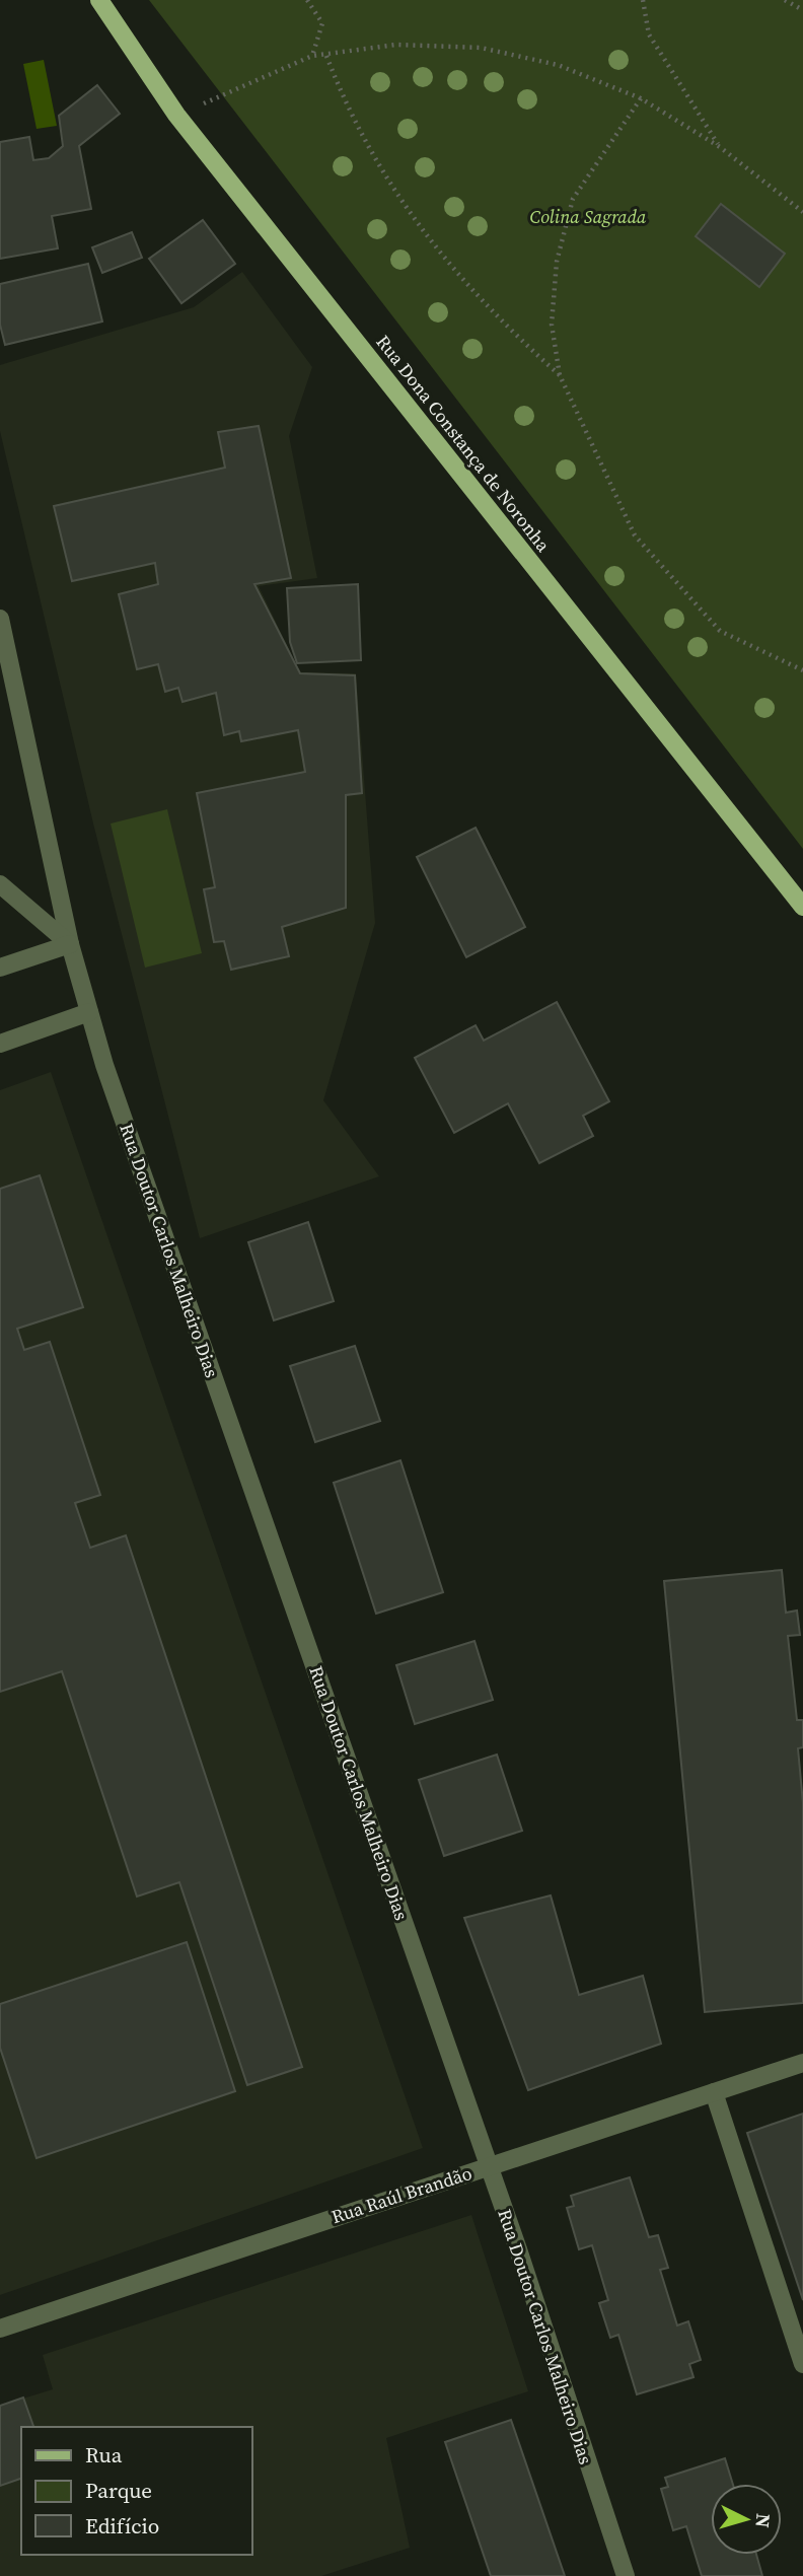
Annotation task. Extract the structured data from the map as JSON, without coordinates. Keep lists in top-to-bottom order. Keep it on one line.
{"streets":{"main road":["Rua Dona Constança de Noronha"],"street":["Rua Doutor Carlos Malheiro Dias","Rua Raúl Brandão"]},"crossings":[["Rua Doutor Carlos Malheiro Dias","Rua Raúl Brandão"]],"parks":["Colina Sagrada"],"legend":["Rua","Parque","Edifício"],"north":"right"}
